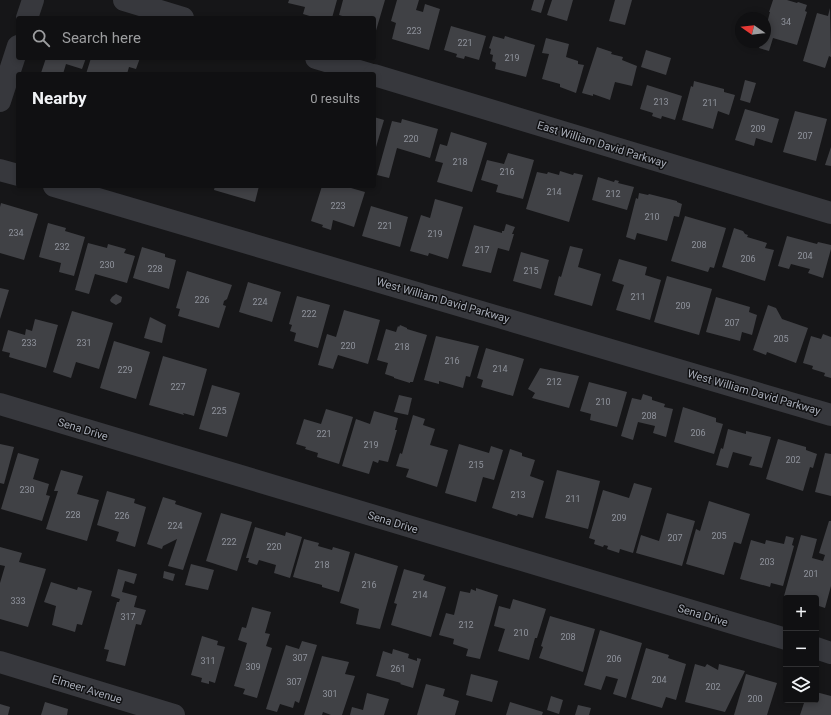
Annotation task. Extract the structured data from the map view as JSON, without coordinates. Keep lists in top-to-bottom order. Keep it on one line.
{"streets":{"street":["East William David Parkway","West William David Parkway","Sena Drive","Elmeer Avenue"]},"house_numbers":["34","223","221","219","213","211","209","207","220","218","216","214","212","223","210","221","234","219","208","232","217","204","206","230","228","215","211","226","224","209","222","207","205","233","231","220","218","216","214","229","212","227","210","225","208","206","221","219","202","215","230","213","211","228","226","209","224","205","207","222","220","203","218","201","216","214","333","317","212","210","208","307","206","311","309","261","204","307","202","301","200"],"north":"left","page":{"search":"Search here","heading":["Nearby","0 results"],"map_buttons":["+","−"]}}
